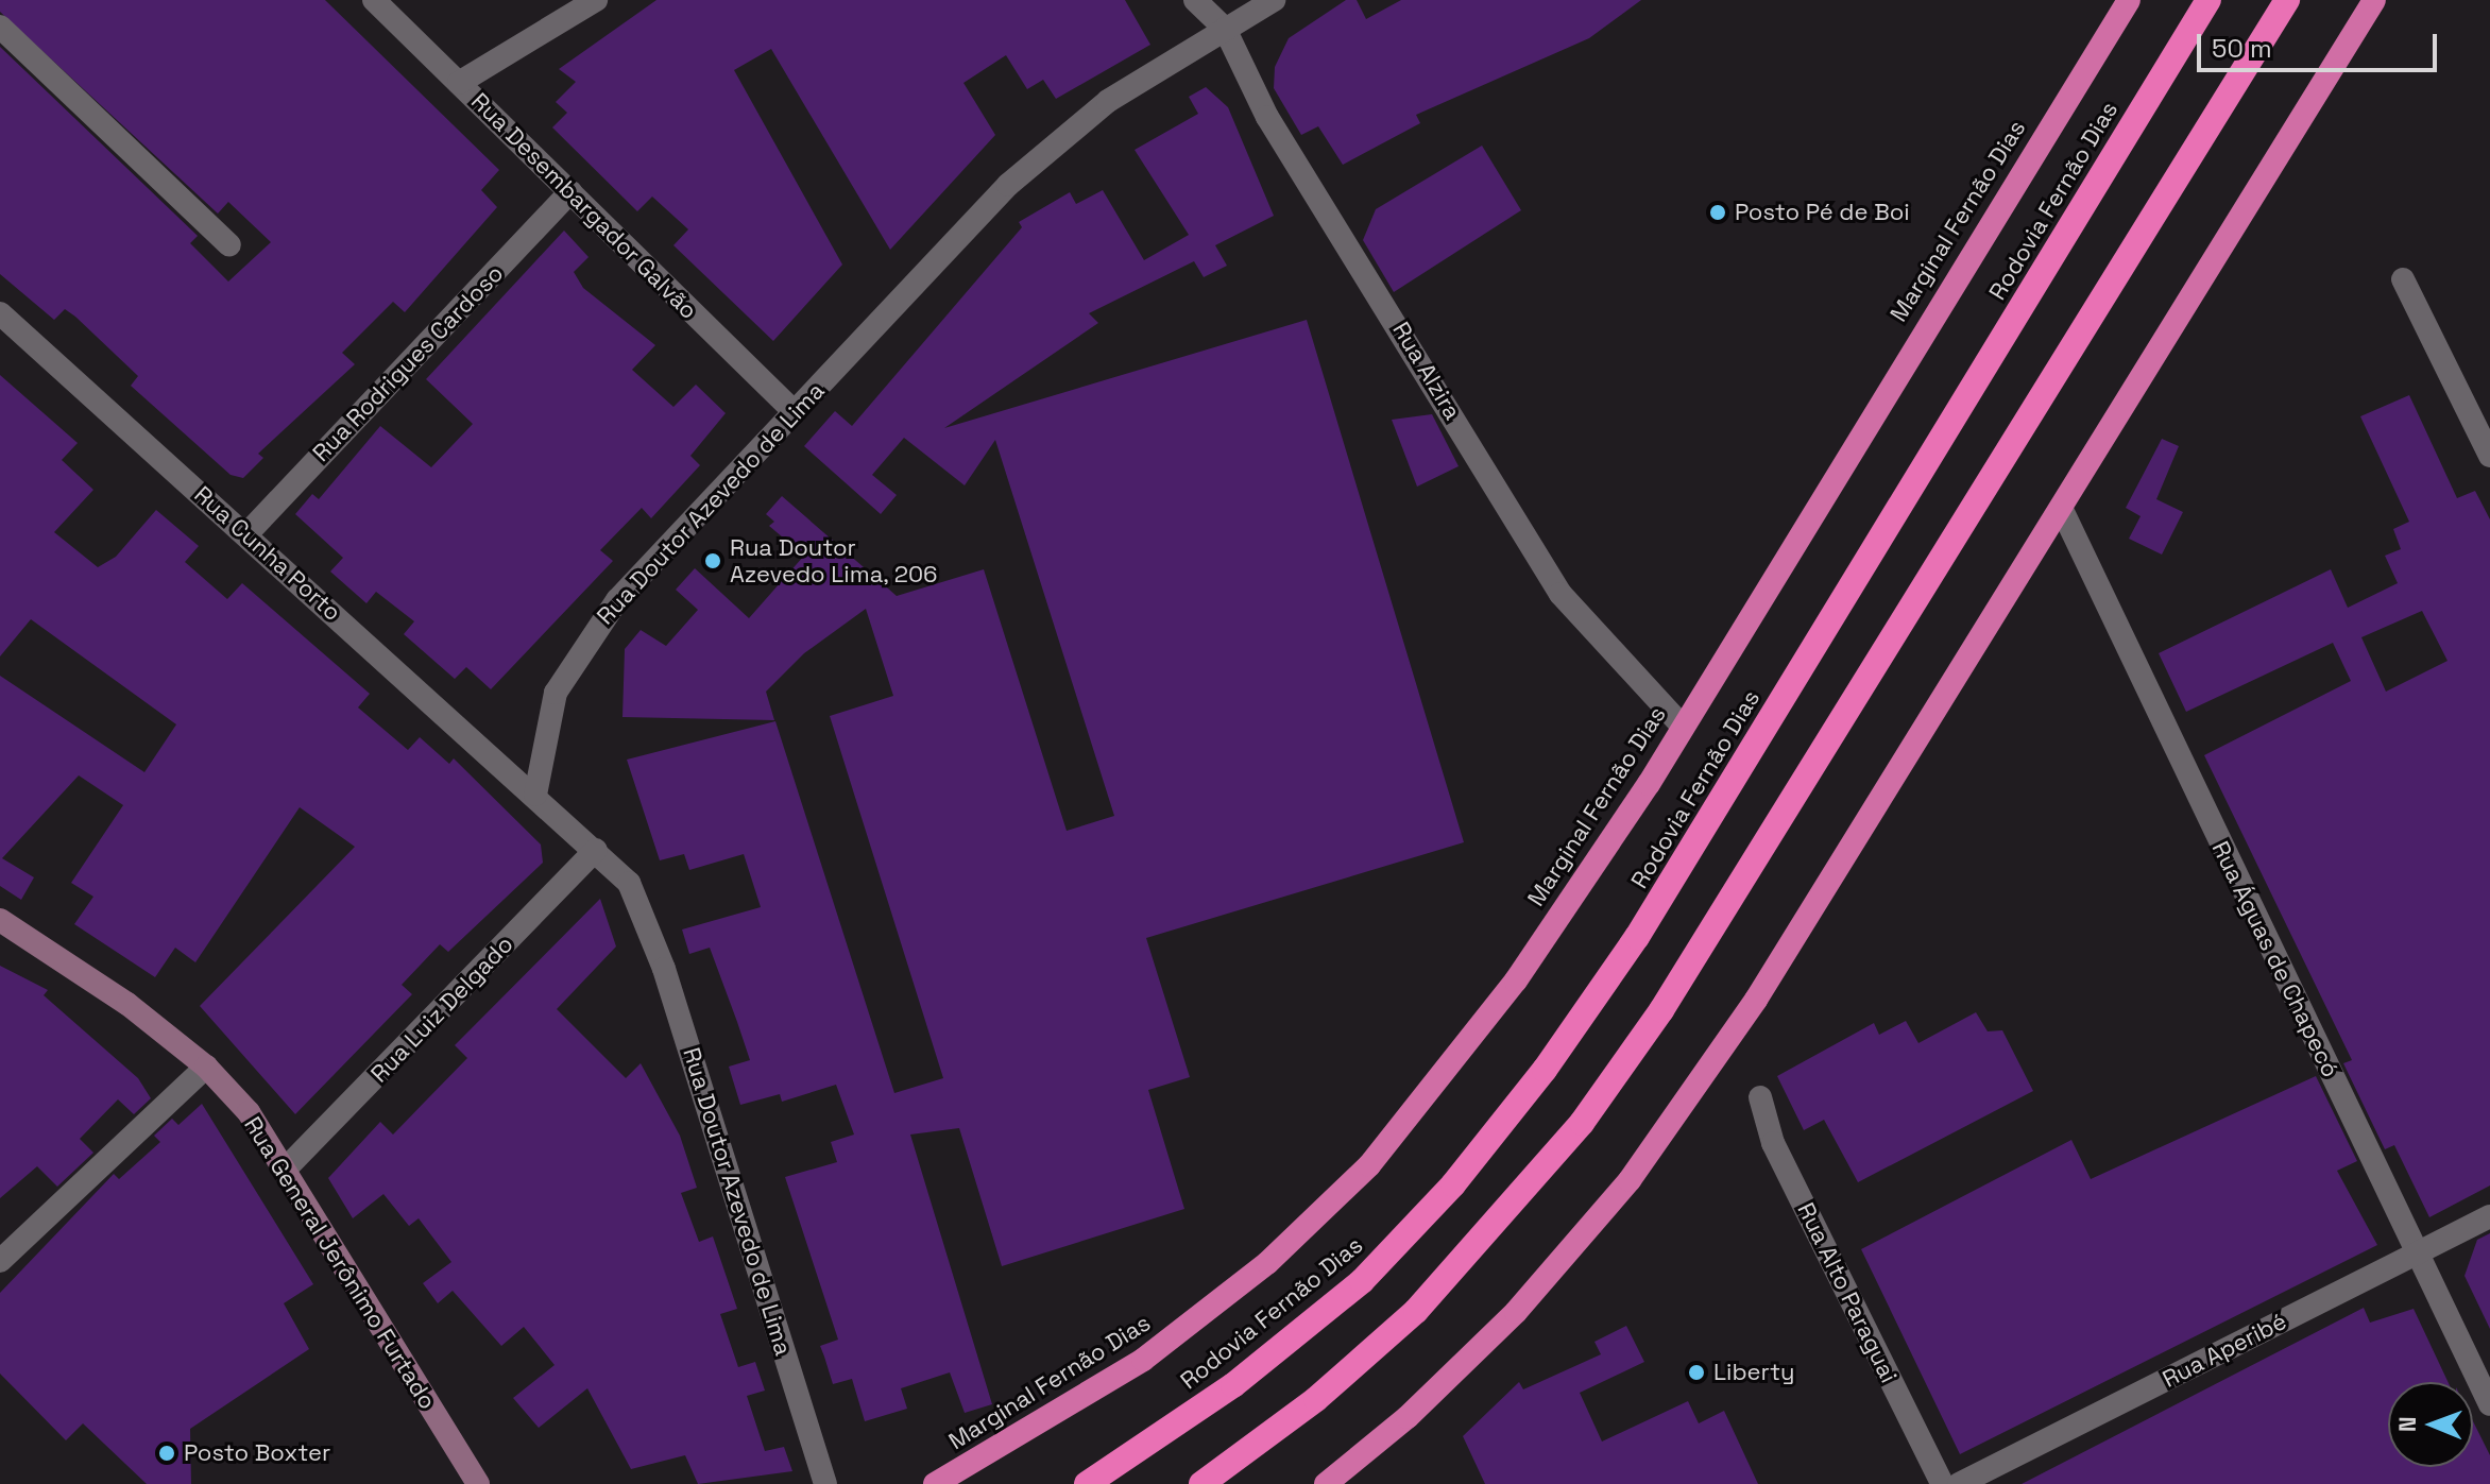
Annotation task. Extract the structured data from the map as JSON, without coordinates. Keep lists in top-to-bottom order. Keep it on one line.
{"streets":{"highway":["Rodovia Fernão Dias","Marginal Fernão Dias"],"main road":["Rua General Jerônimo Furtado"],"street":["Rua Desembargador Galvão","Rua Rodrigues Cardoso","Rua Alzira","Rua Doutor Azevedo de Lima","Rua Cunha Porto","Rua Águas de Chapecó","Rua Luiz Delgado","Rua Alto Paraguai","Rua Aperibé"]},"crossings":[["Rua Desembargador Galvão","Rua Rodrigues Cardoso"],["Rua Desembargador Galvão","Rua Doutor Azevedo de Lima"],["Marginal Fernão Dias","Rua Alzira"],["Rua Rodrigues Cardoso","Rua Cunha Porto"],["Rua Alzira","Rua Doutor Azevedo de Lima"],["Rua Doutor Azevedo de Lima","Rua Cunha Porto"],["Rua Doutor Azevedo de Lima","Rua Luiz Delgado"],["Rua Águas de Chapecó","Rua Aperibé"],["Rua Luiz Delgado","Rua General Jerônimo Furtado"]],"places":["Posto Pé de Boi","Rua Doutor Azevedo Lima, 206","Liberty","Posto Boxter"],"scale_bar":"50 m","north":"left"}
